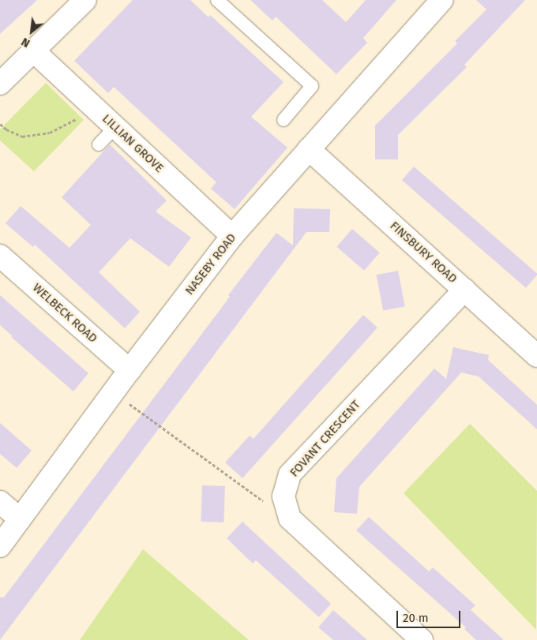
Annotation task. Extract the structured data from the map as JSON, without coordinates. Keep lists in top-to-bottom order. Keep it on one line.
{"streets":{"street":["LILLIAN GROVE","FINSBURY ROAD","NASEBY ROAD","WELBECK ROAD","FOVANT CRESCENT"]},"crossings":[["LILLIAN GROVE","NASEBY ROAD"],["FINSBURY ROAD","NASEBY ROAD"],["FINSBURY ROAD","FOVANT CRESCENT"],["NASEBY ROAD","WELBECK ROAD"]],"scale_bar":"20 m","north":"bottom left"}
